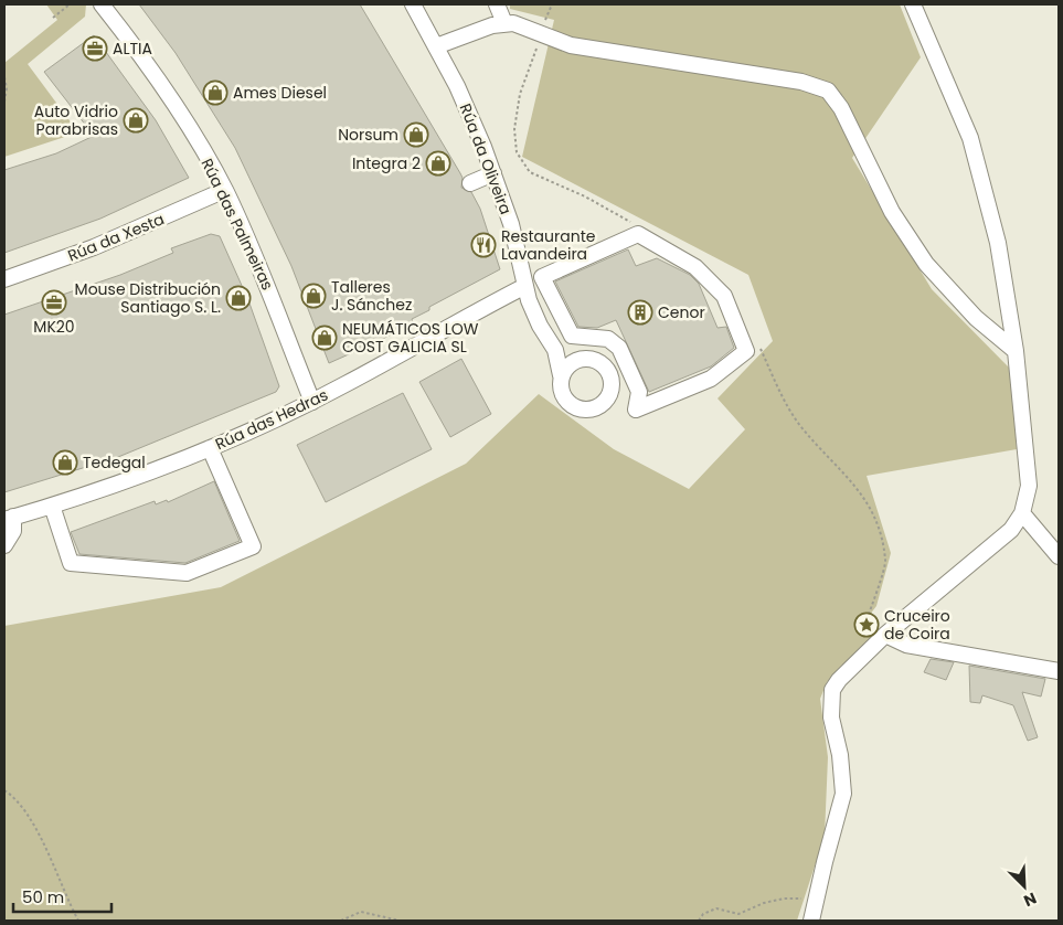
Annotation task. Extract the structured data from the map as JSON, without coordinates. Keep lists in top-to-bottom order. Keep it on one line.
{"streets":{"street":["Rúa da Oliveira","Rúa das Palmeiras","Rúa da Xesta","Rúa das Hedras"]},"crossings":[["Rúa da Oliveira","Rúa das Hedras"],["Rúa das Palmeiras","Rúa da Xesta"],["Rúa das Palmeiras","Rúa das Hedras"]],"places":{"office":["ALTIA","MK20"],"shop":["Ames Diesel","Auto Vidrio Parabrisas","Norsum","Integra 2","Talleres J. Sánchez","Mouse Distribución Santiago S. L.","NEUMÁTICOS LOW COST GALICIA SL","Tedegal"],"restaurant":["Restaurante Lavandeira"],"building":["Cenor"],"place":["Cruceiro de Coira"]},"scale_bar":"50 m","north":"bottom right"}
